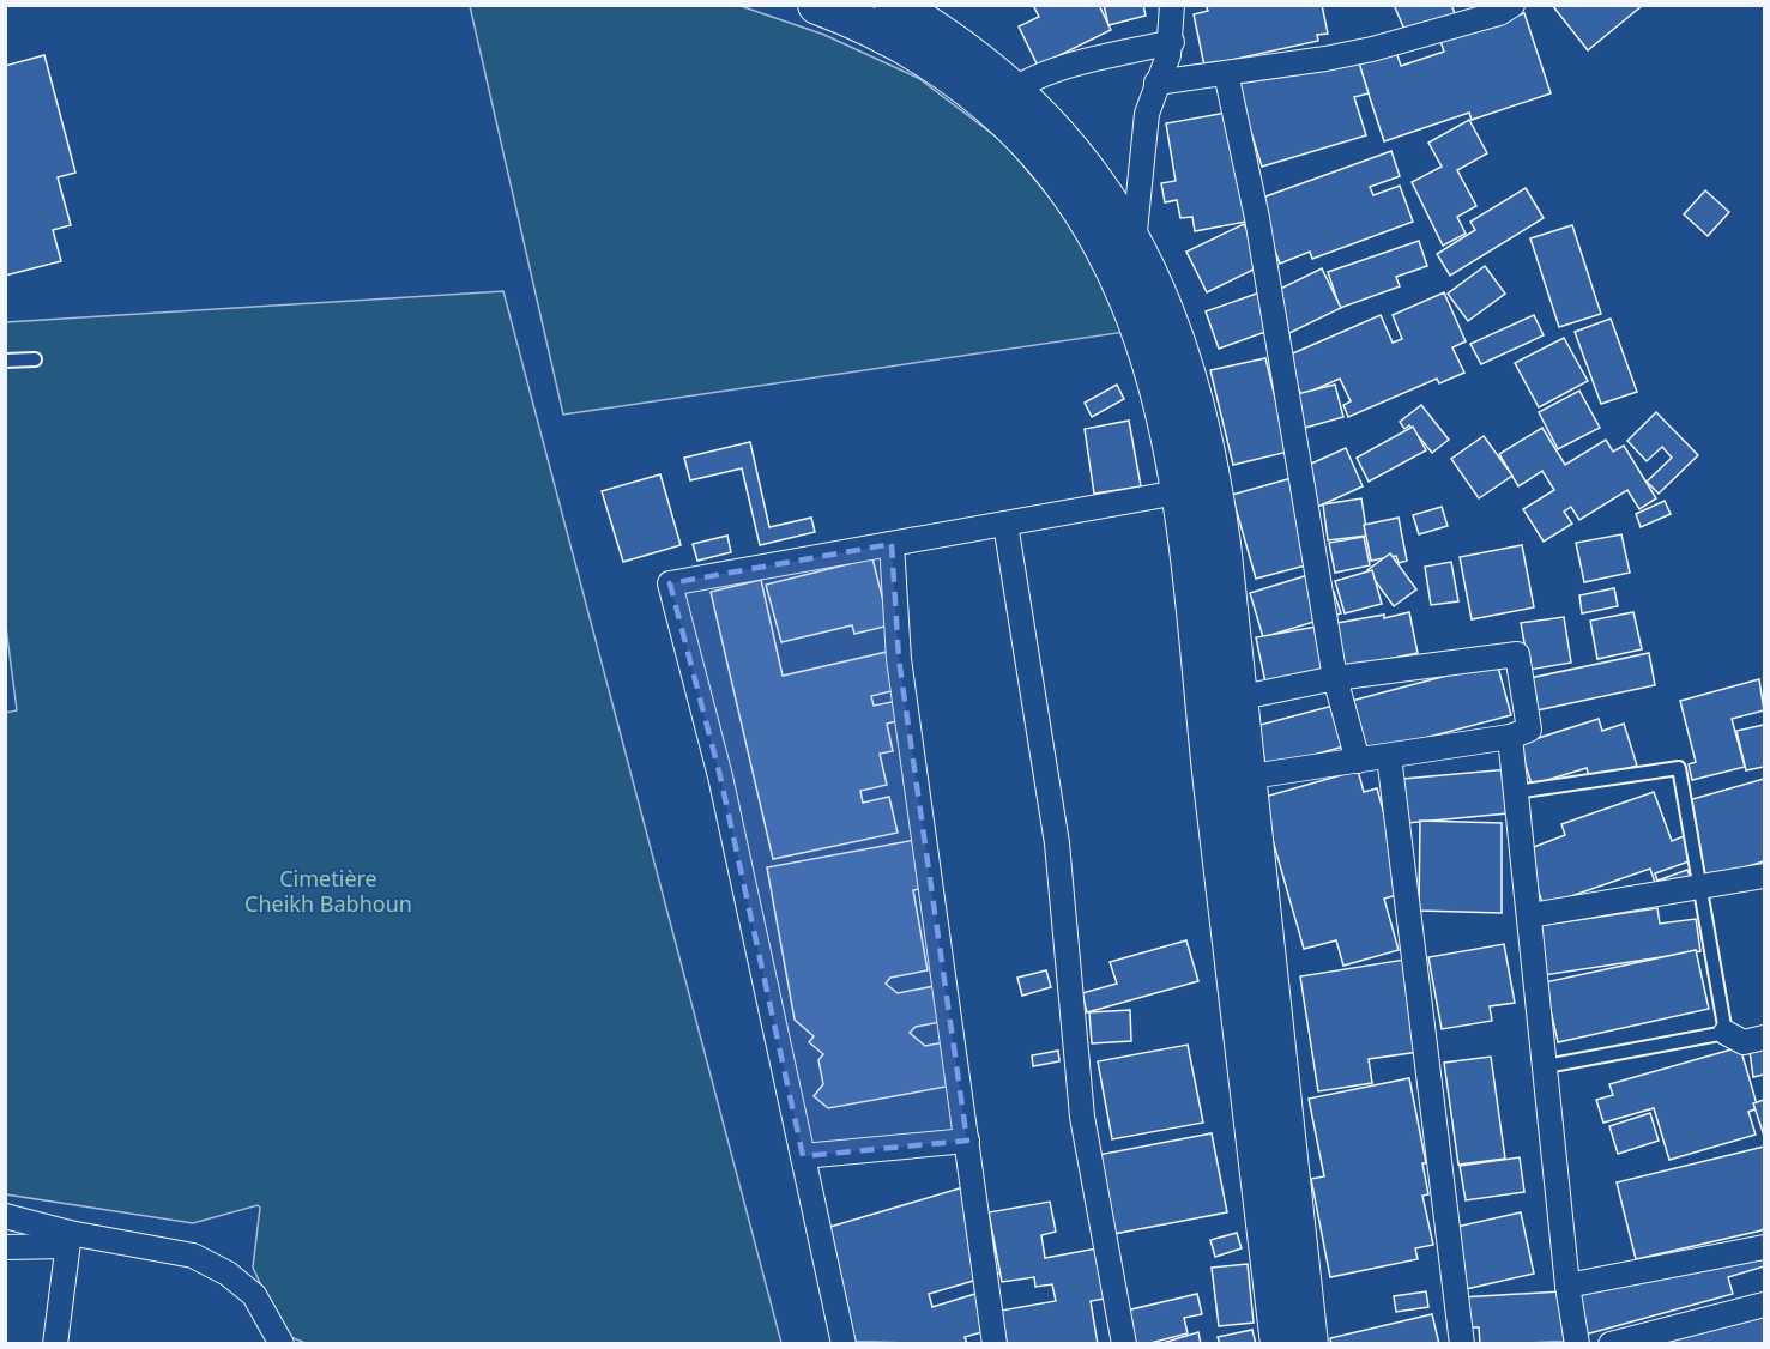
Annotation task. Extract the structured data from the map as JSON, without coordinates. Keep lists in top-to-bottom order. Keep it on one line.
{"parks":["Cimetière Cheikh Babhoun"]}
